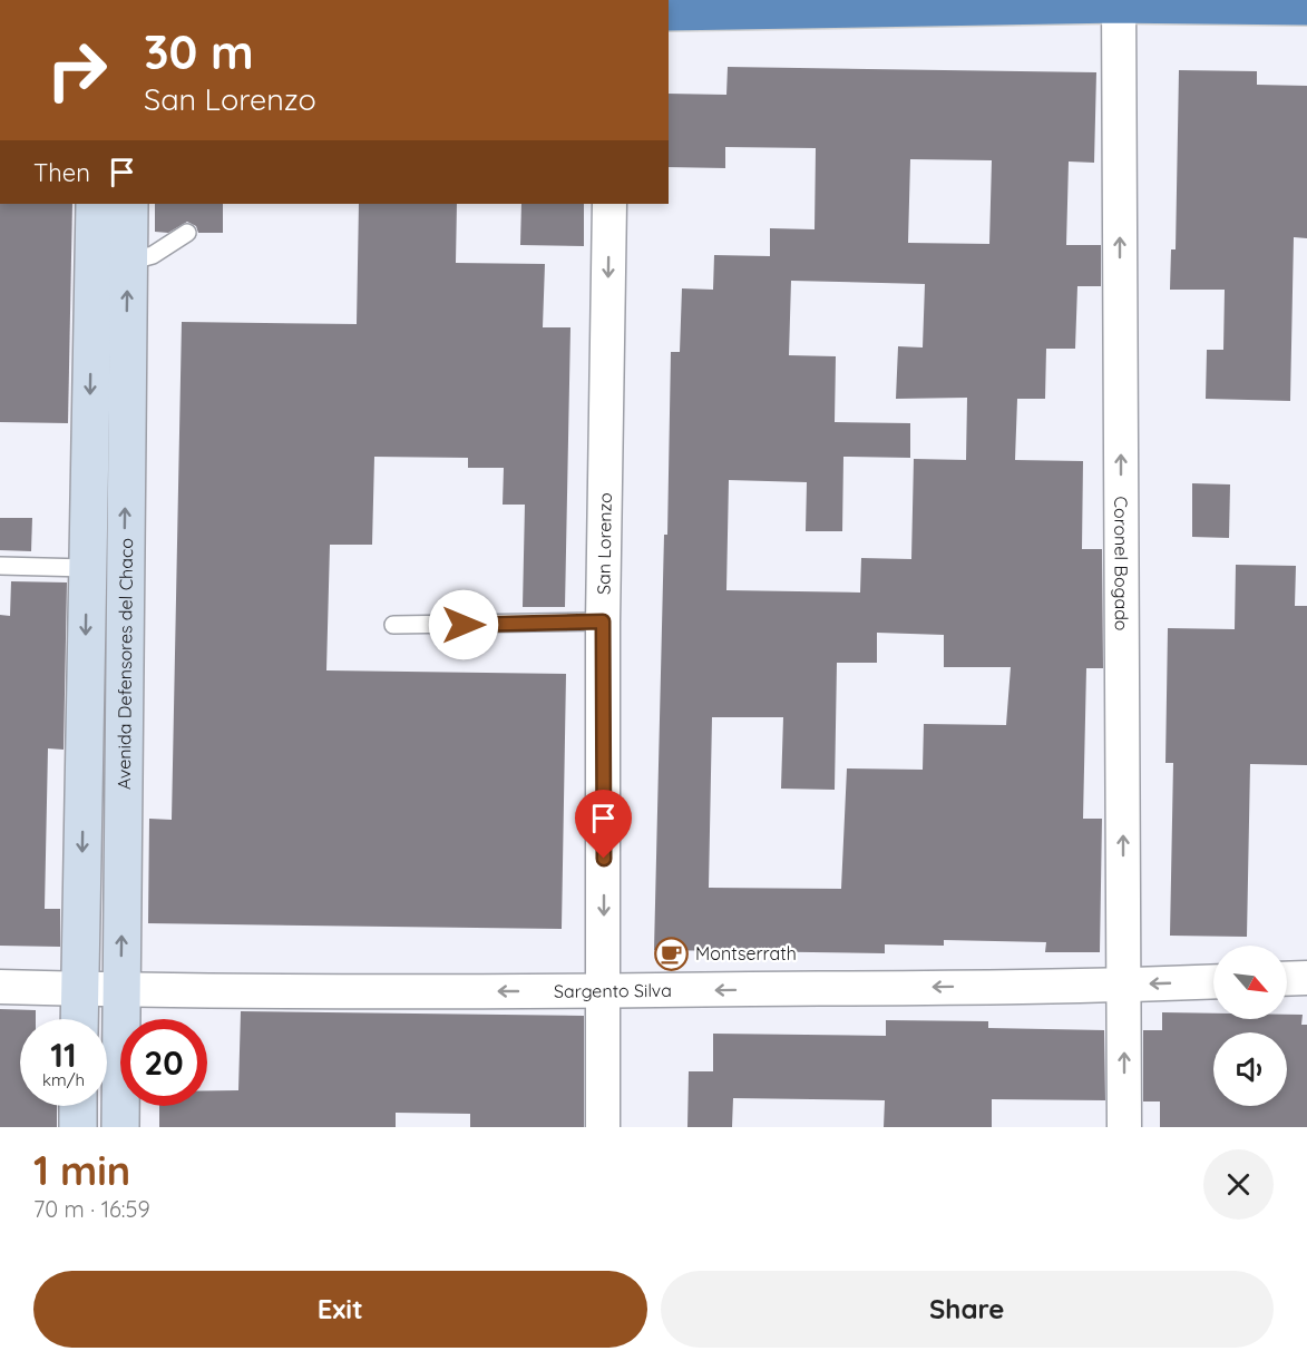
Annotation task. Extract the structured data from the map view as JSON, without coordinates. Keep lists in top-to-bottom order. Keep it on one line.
{"streets":{"street":["San Lorenzo","Coronel Bogado","Avenida Defensores del Chaco","Sargento Silva"]},"crossings":[["San Lorenzo","Sargento Silva"],["Coronel Bogado","Sargento Silva"],["Avenida Defensores del Chaco","Sargento Silva"]],"one_way":["San Lorenzo","Coronel Bogado","Sargento Silva"],"places":{"cafe":["Montserrath"]},"north":"bottom right","page":{"turn":["30 m","San Lorenzo"],"then":"Then","speed":"11 km/h","limit":"20","heading":["1 min","70 m · 16:59"],"buttons":["Exit","Share"]}}
